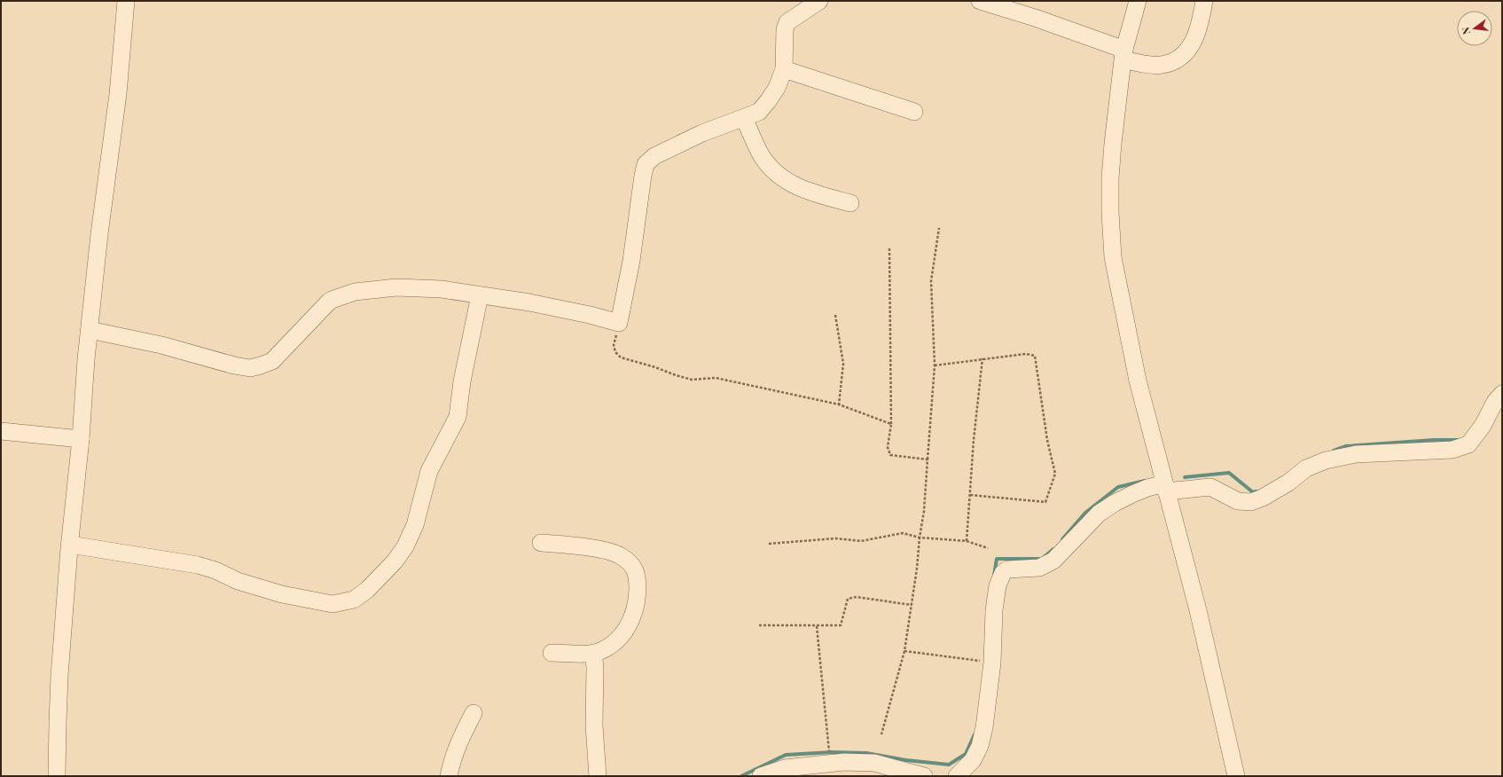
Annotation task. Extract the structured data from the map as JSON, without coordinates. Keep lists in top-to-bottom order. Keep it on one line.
{"north":"left"}
